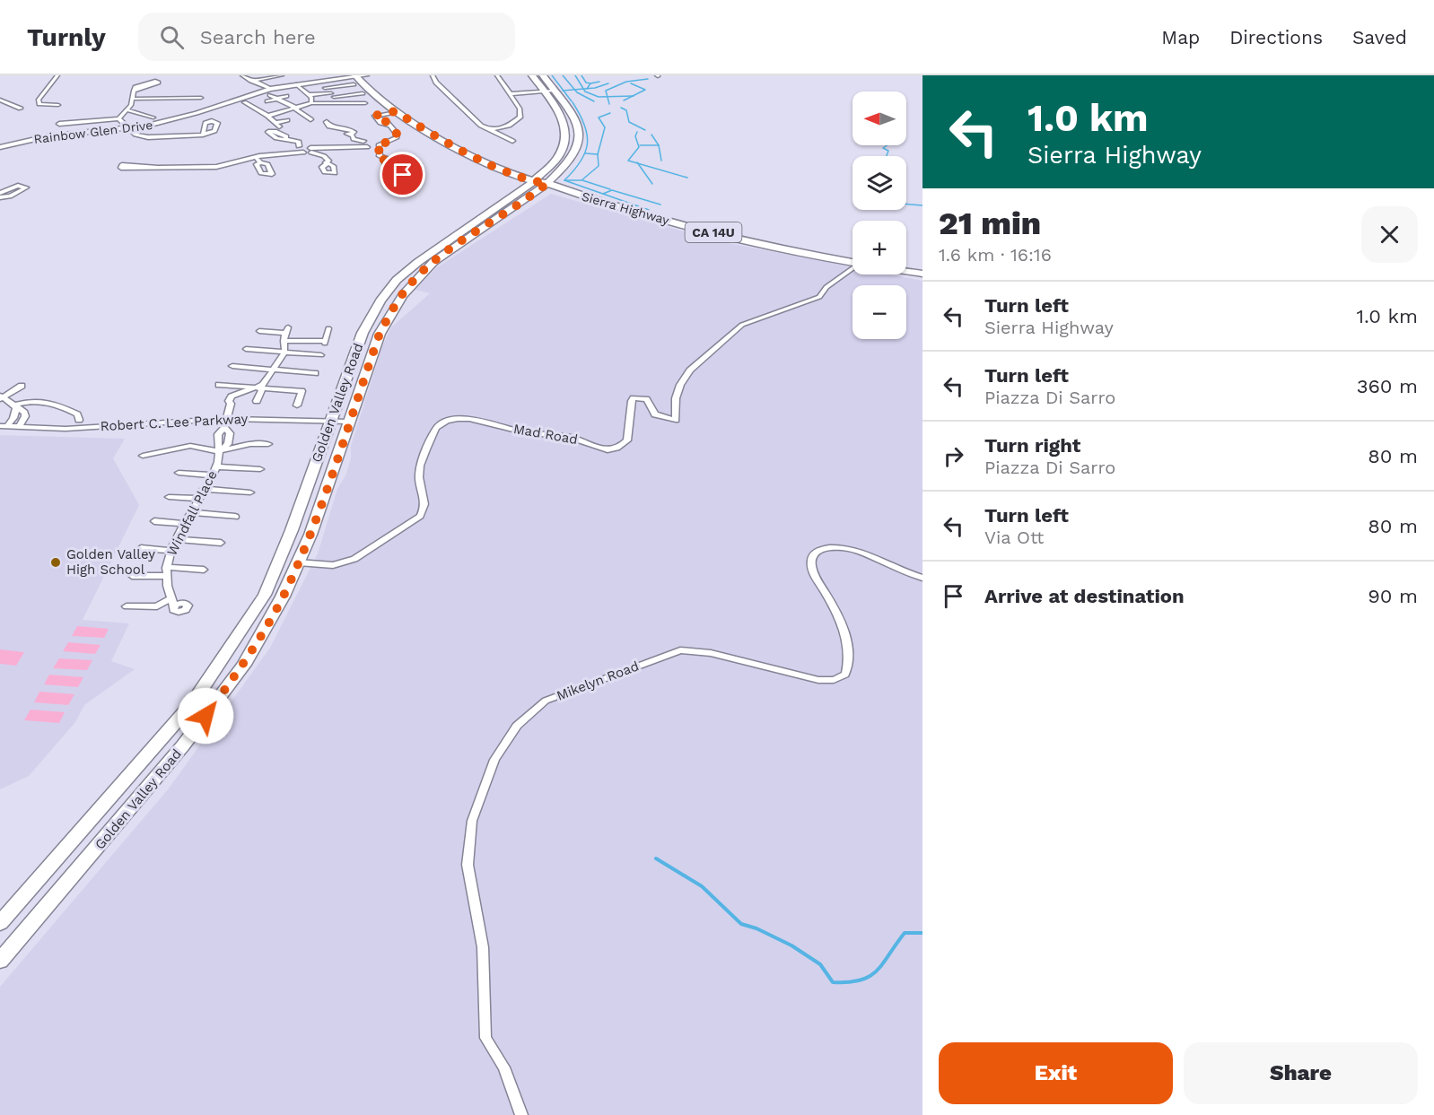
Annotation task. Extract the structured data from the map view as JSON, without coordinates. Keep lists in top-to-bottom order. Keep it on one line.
{"streets":{"main road":["Sierra Highway","CA 14U","Golden Valley Road"],"street":["Rainbow Glen Drive","Robert C. Lee Parkway","Mad Road","Windfall Place","Mikelyn Road"]},"crossings":[["Rainbow Glen Drive","Sierra Highway"],["Sierra Highway","Golden Valley Road"],["Golden Valley Road","Robert C. Lee Parkway"],["Golden Valley Road","Mad Road"],["Robert C. Lee Parkway","Windfall Place"]],"places":["Golden Valley High School"],"north":"left","page":{"header":"Turnly","search":"Search here","nav":["Map","Directions","Saved"],"turn":["1.0 km","Sierra Highway"],"map_buttons":["+","−"],"heading":["21 min","1.6 km · 16:16"],"list":[{"name":"Turn left","note":"Sierra Highway","value":"1.0 km"},{"name":"Turn left","note":"Piazza Di Sarro","value":"360 m"},{"name":"Turn right","note":"Piazza Di Sarro","value":"80 m"},{"name":"Turn left","note":"Via Ott","value":"80 m"},{"name":"Arrive at destination","value":"90 m"}],"buttons":["Exit","Share"]}}
